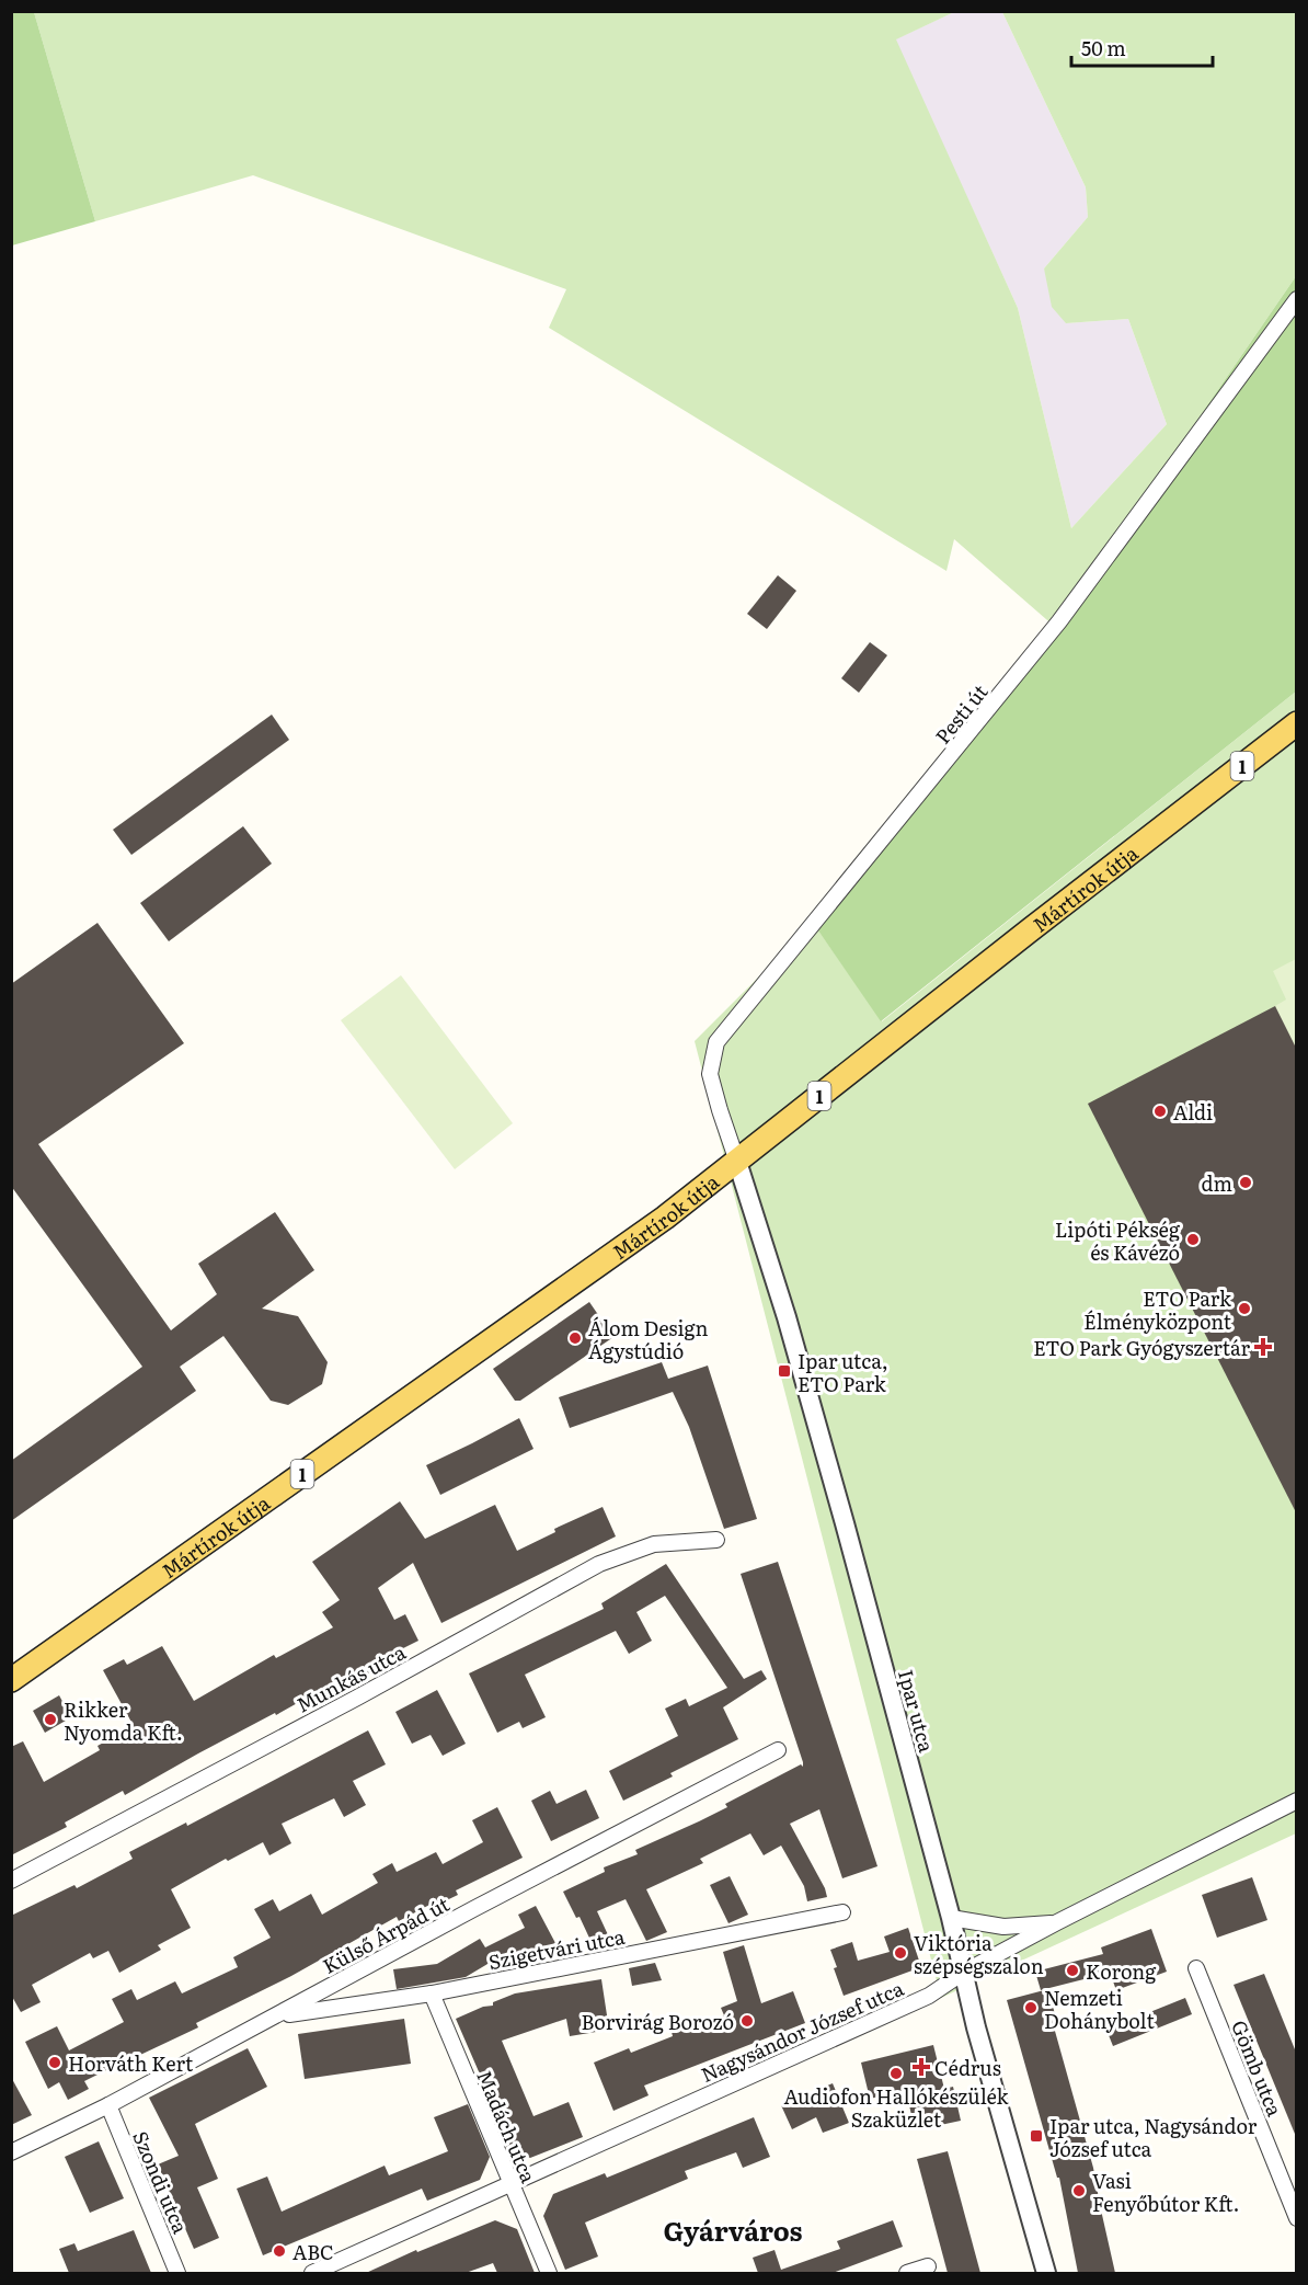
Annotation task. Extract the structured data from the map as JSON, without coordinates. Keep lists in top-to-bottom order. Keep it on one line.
{"streets":{"main road":["1","Mártírok útja"],"street":["Pesti út","Munkás utca","Ipar utca","Külső Árpád út","Szigetvári utca","Nagysándor József utca","Gömb utca","Madách utca","Szondi utca"]},"crossings":[["Pesti út","Mártírok útja"],["Pesti út","Ipar utca"],["Mártírok útja","Ipar utca"],["Ipar utca","Nagysándor József utca"],["Külső Árpád út","Szigetvári utca"],["Külső Árpád út","Szondi utca"],["Szigetvári utca","Madách utca"],["Nagysándor József utca","Madách utca"]],"districts":["Gyárváros"],"places":{"other":["Aldi","dm","Lipóti Pékség és Kávézó","ETO Park Élményközpont","Álom Design Ágystúdió","Rikker Nyomda Kft.","Viktória szépségszalon","Korong","Nemzeti Dohánybolt","Borvirág Borozó","Horváth Kert","Audiofon Hallókészülék Szaküzlet","Vasi Fenyőbútor Kft.","ABC"],"health":["ETO Park Gyógyszertár","Cédrus"],"transit":["Ipar utca, ETO Park","Ipar utca, Nagysándor József utca"]},"scale_bar":"50 m"}
